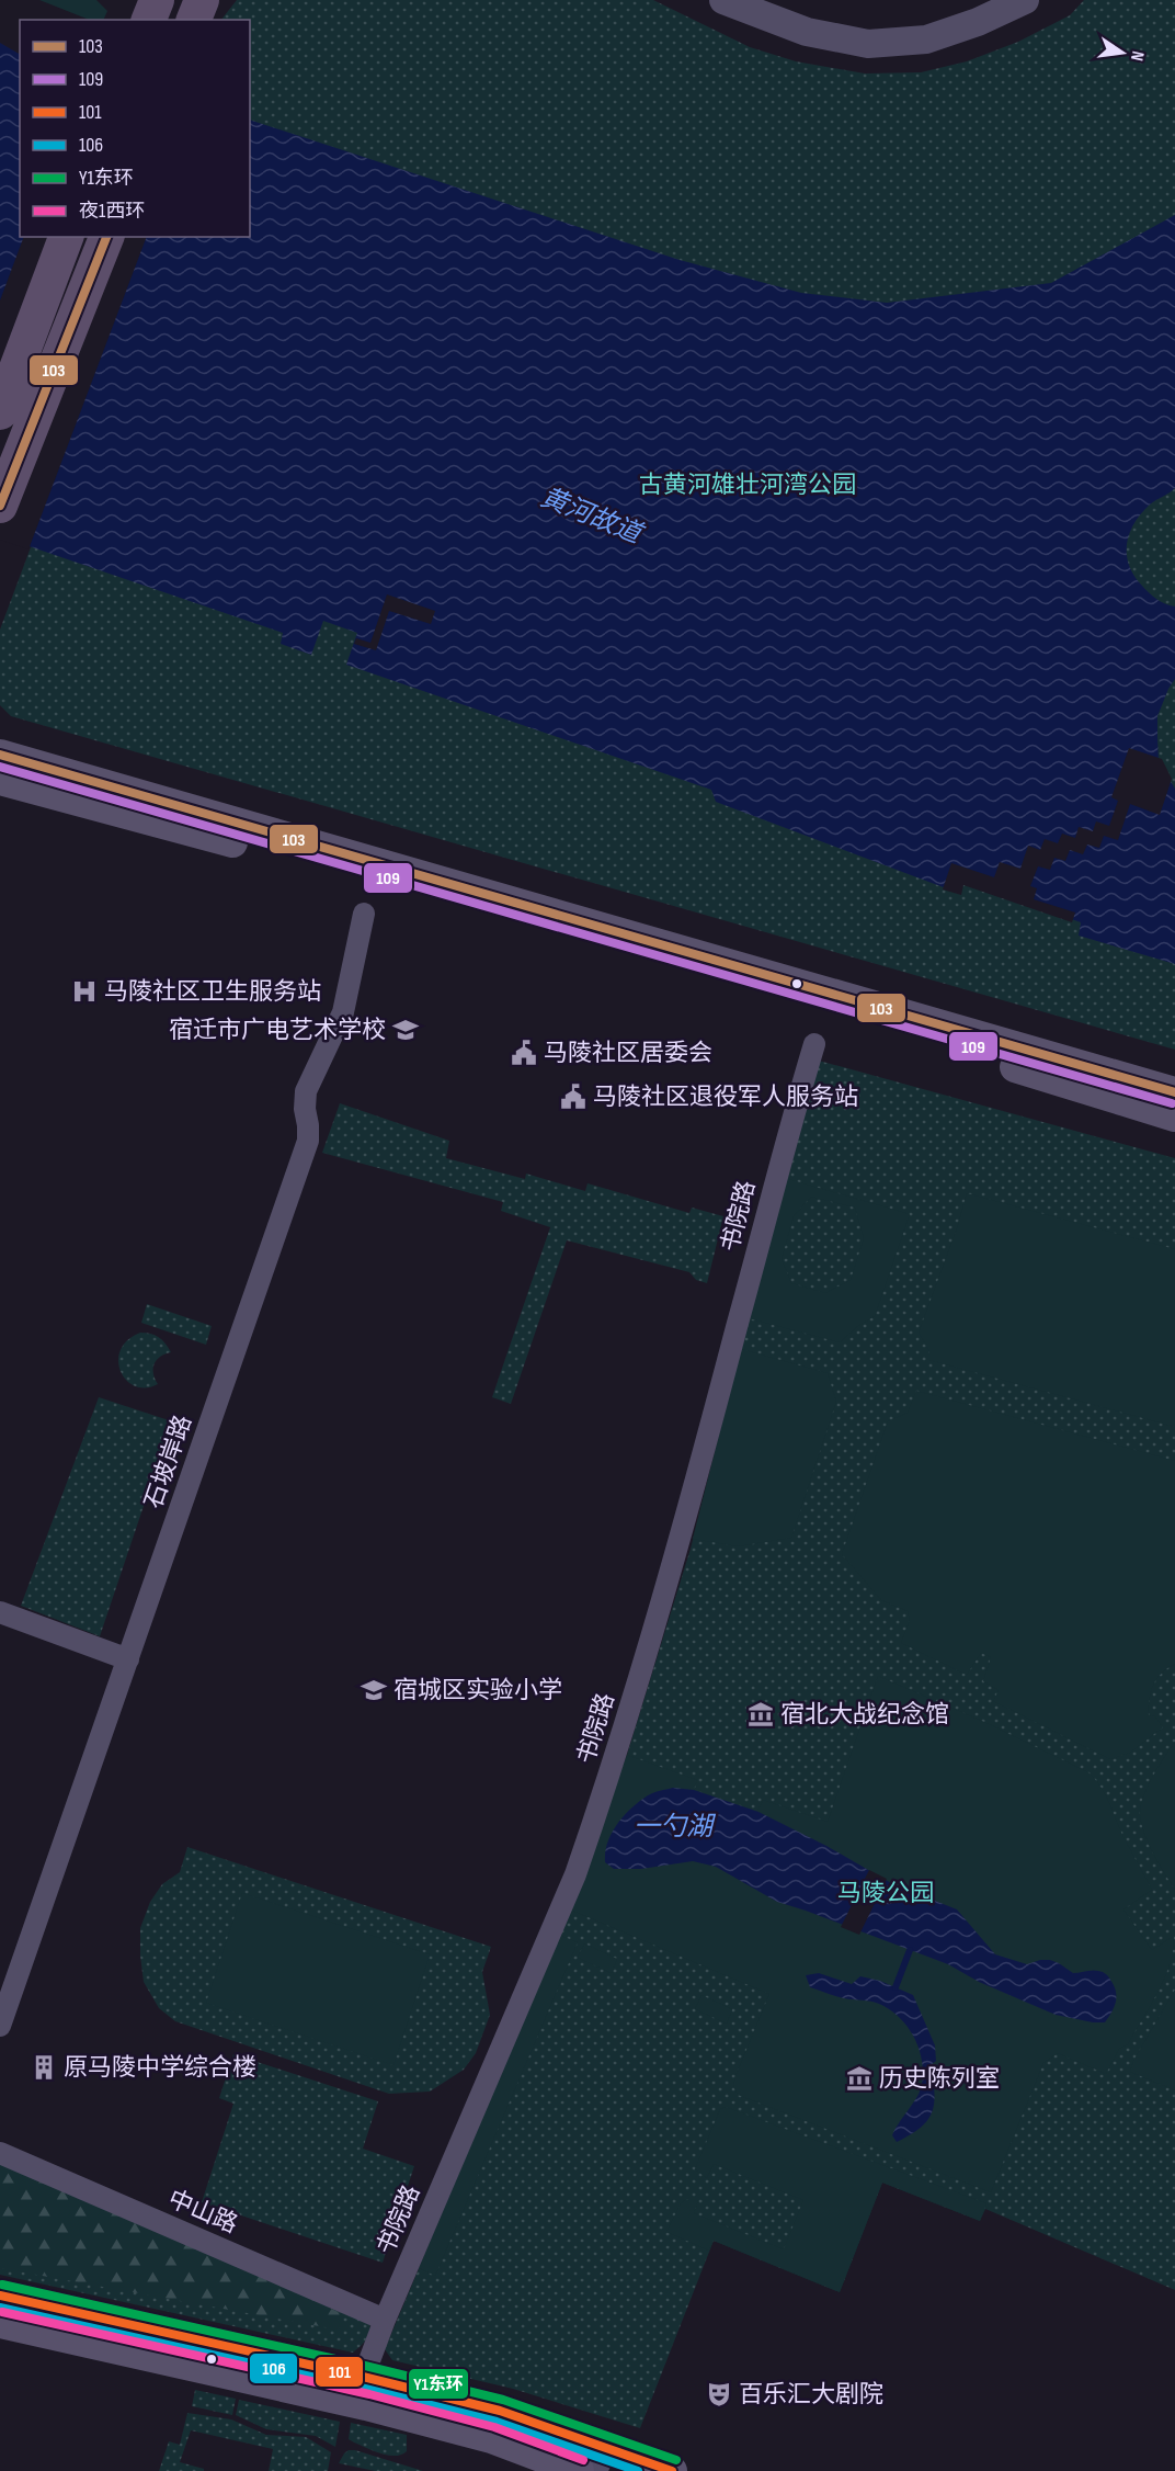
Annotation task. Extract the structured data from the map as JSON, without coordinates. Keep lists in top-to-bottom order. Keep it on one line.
{"streets":{"street":["书院路","石坡岸路","中山路"]},"crossings":[["书院路","中山路"]],"water":["黄河故道","一勺湖"],"parks":["古黄河雄壮河湾公园","马陵公园"],"places":{"hospital":["马陵社区卫生服务站"],"school or university":["宿迁市广电艺术学校","宿城区实验小学"],"public building":["马陵社区居委会","马陵社区退役军人服务站"],"museum":["宿北大战纪念馆","历史陈列室"],"building":["原马陵中学综合楼"],"theatre":["百乐汇大剧院"]},"lines":["transit line 103","transit line 109","transit line Y1东环","transit line 101","transit line 106","transit line 夜1西环"],"legend":["103","109","101","106","Y1东环","夜1西环"],"north":"right"}
